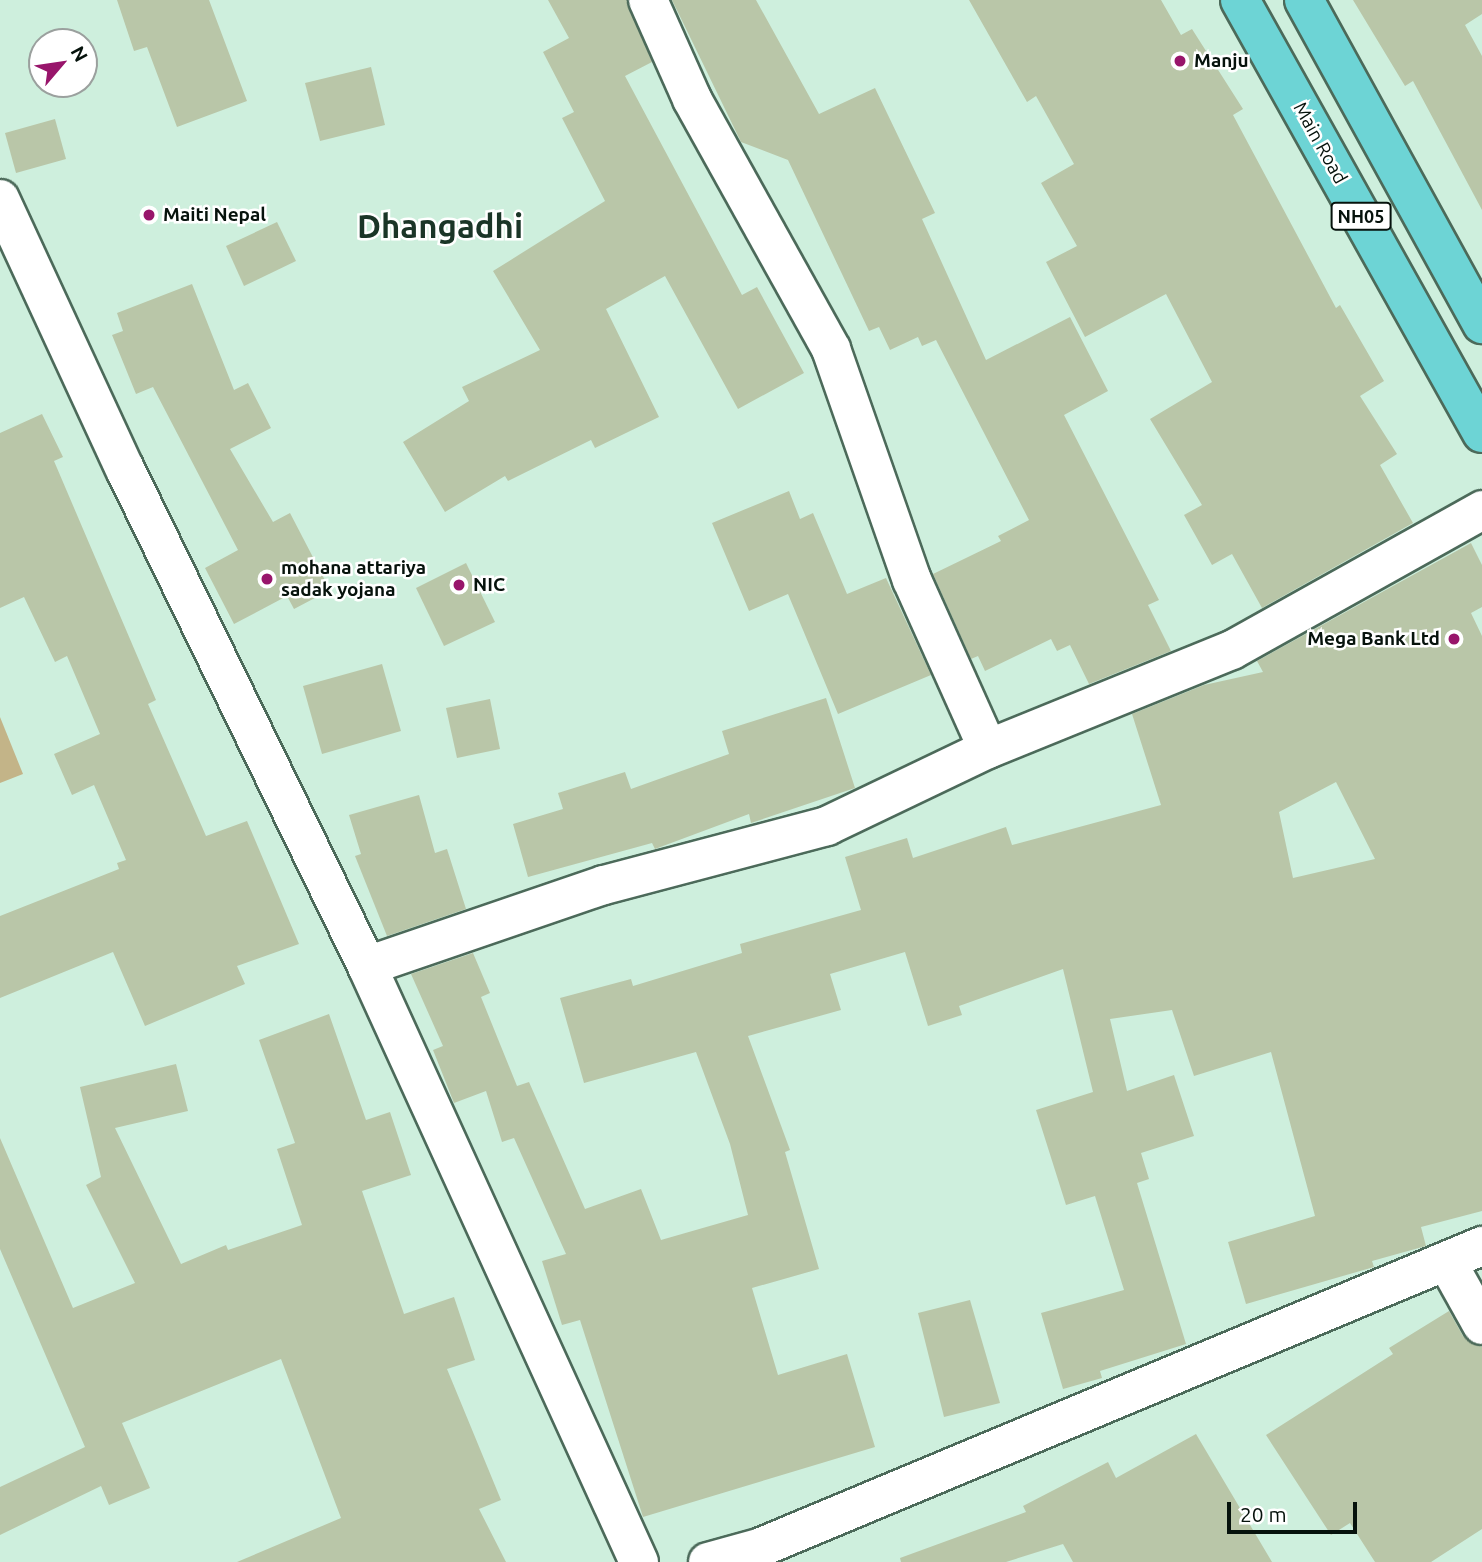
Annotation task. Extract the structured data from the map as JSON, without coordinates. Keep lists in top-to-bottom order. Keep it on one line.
{"streets":{"main road":["Main Road","NH05"]},"districts":["Dhangadhi"],"places":["Manju","Maiti Nepal","mohana attariya sadak yojana","NIC","Mega Bank Ltd"],"scale_bar":"20 m","north":"top right"}
